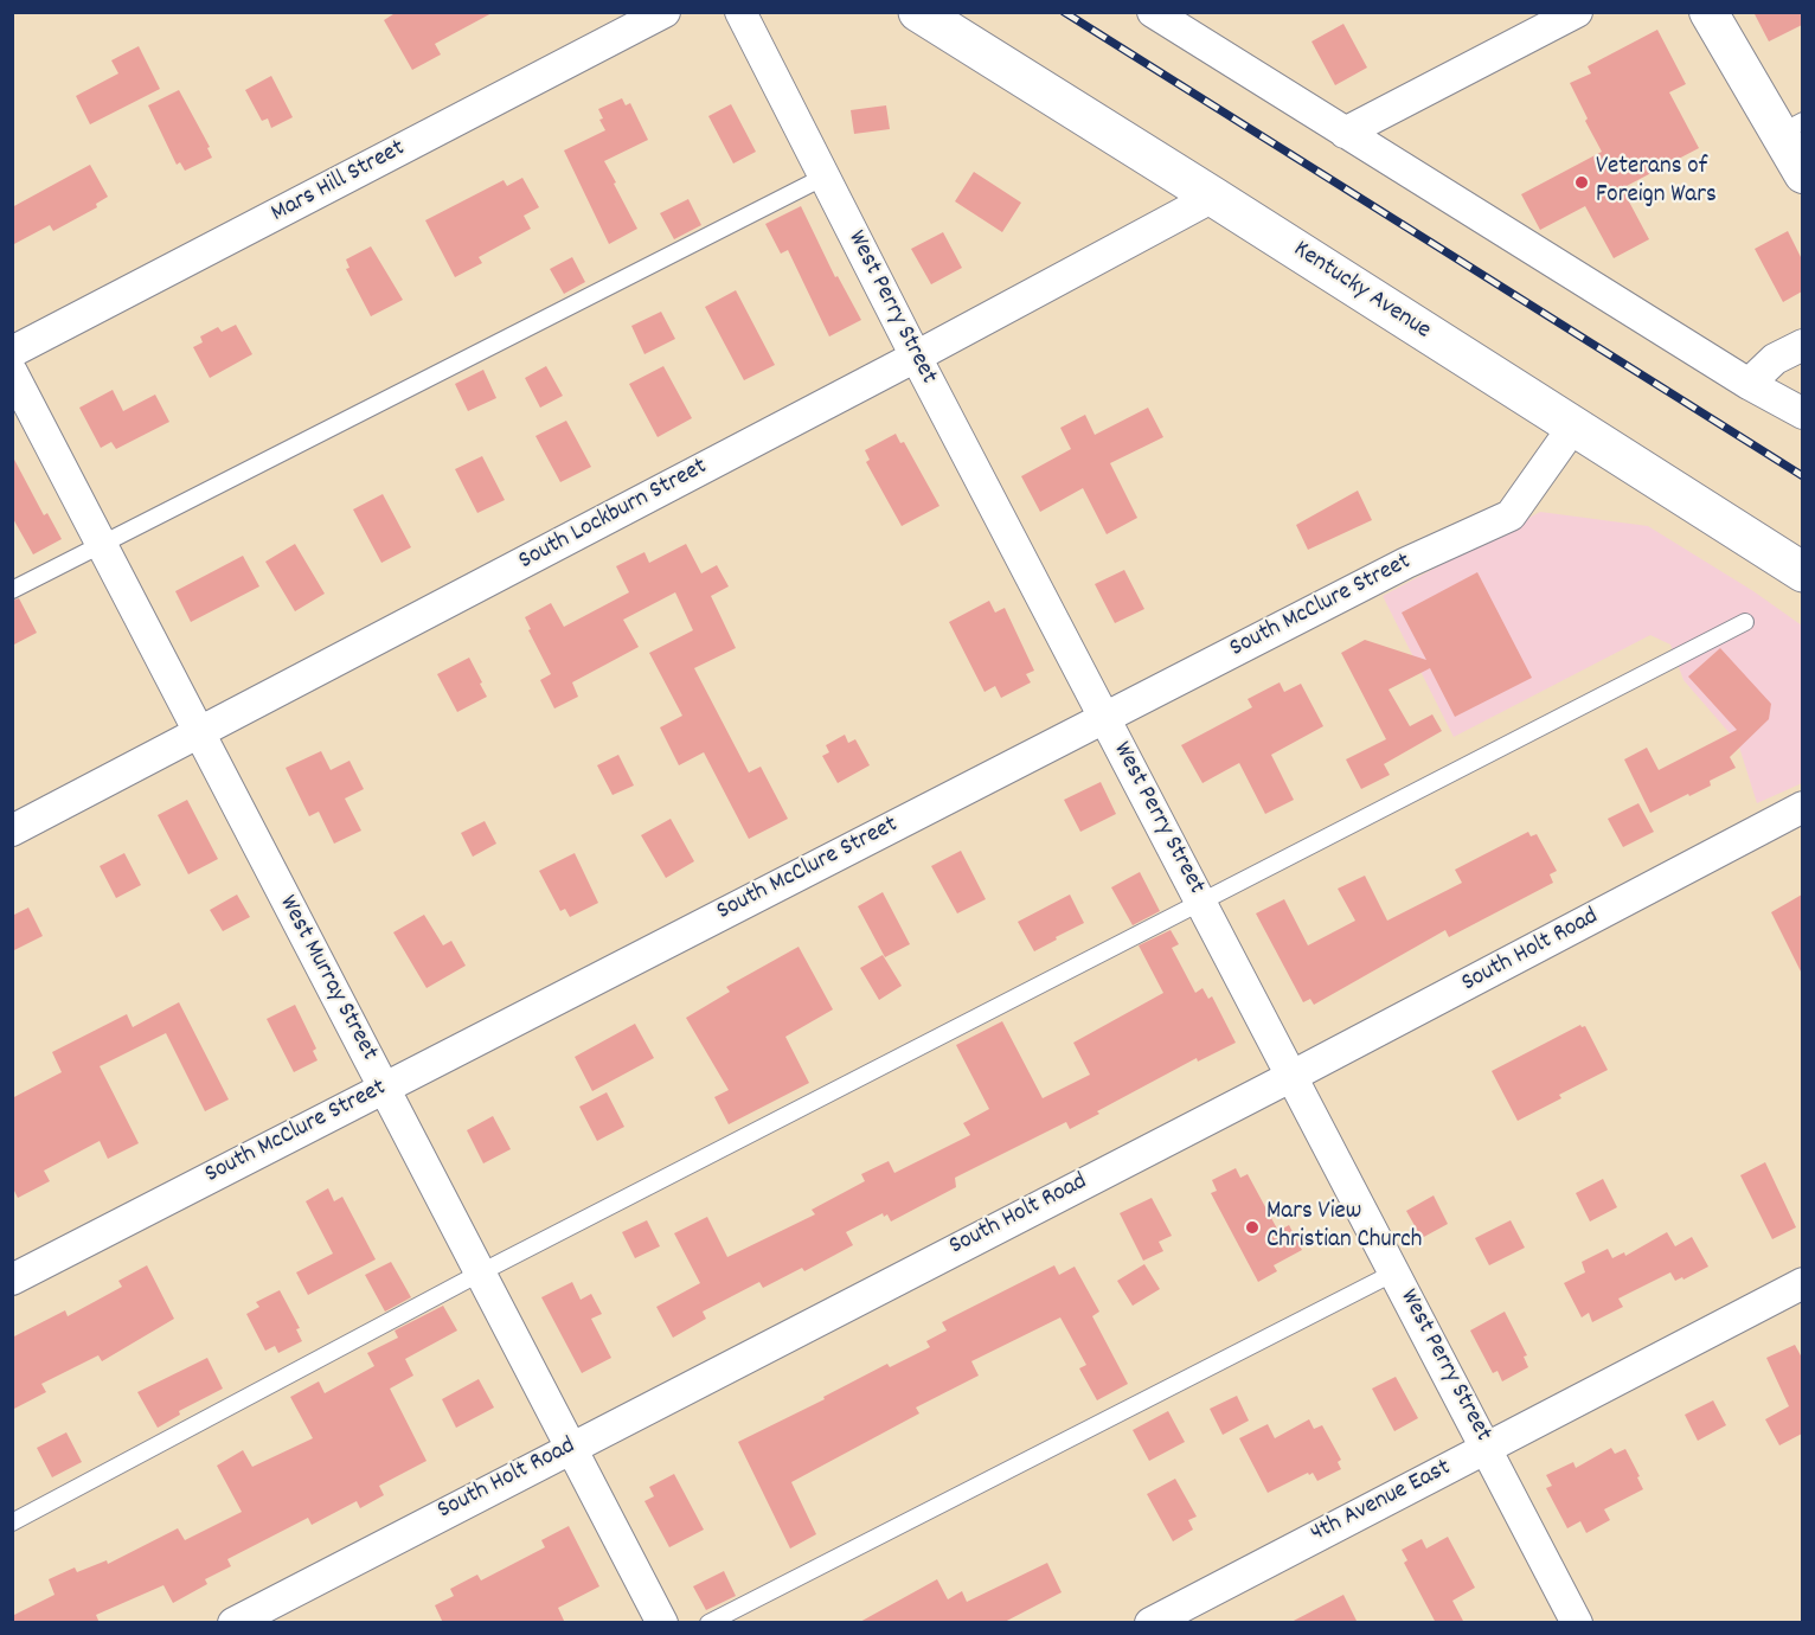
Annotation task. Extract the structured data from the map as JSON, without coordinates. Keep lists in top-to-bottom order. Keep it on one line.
{"streets":{"main road":["Kentucky Avenue"],"street":["Mars Hill Street","West Perry Street","South Lockburn Street","South McClure Street","South Holt Road","West Murray Street","4th Avenue East"]},"crossings":[["Kentucky Avenue","South Lockburn Street"],["Kentucky Avenue","South McClure Street"],["West Perry Street","South Lockburn Street"],["West Perry Street","South McClure Street"],["West Perry Street","South Holt Road"],["West Perry Street","4th Avenue East"],["South Lockburn Street","West Murray Street"],["South McClure Street","West Murray Street"],["South Holt Road","West Murray Street"]],"places":["Veterans of Foreign Wars","Mars View Christian Church"]}
